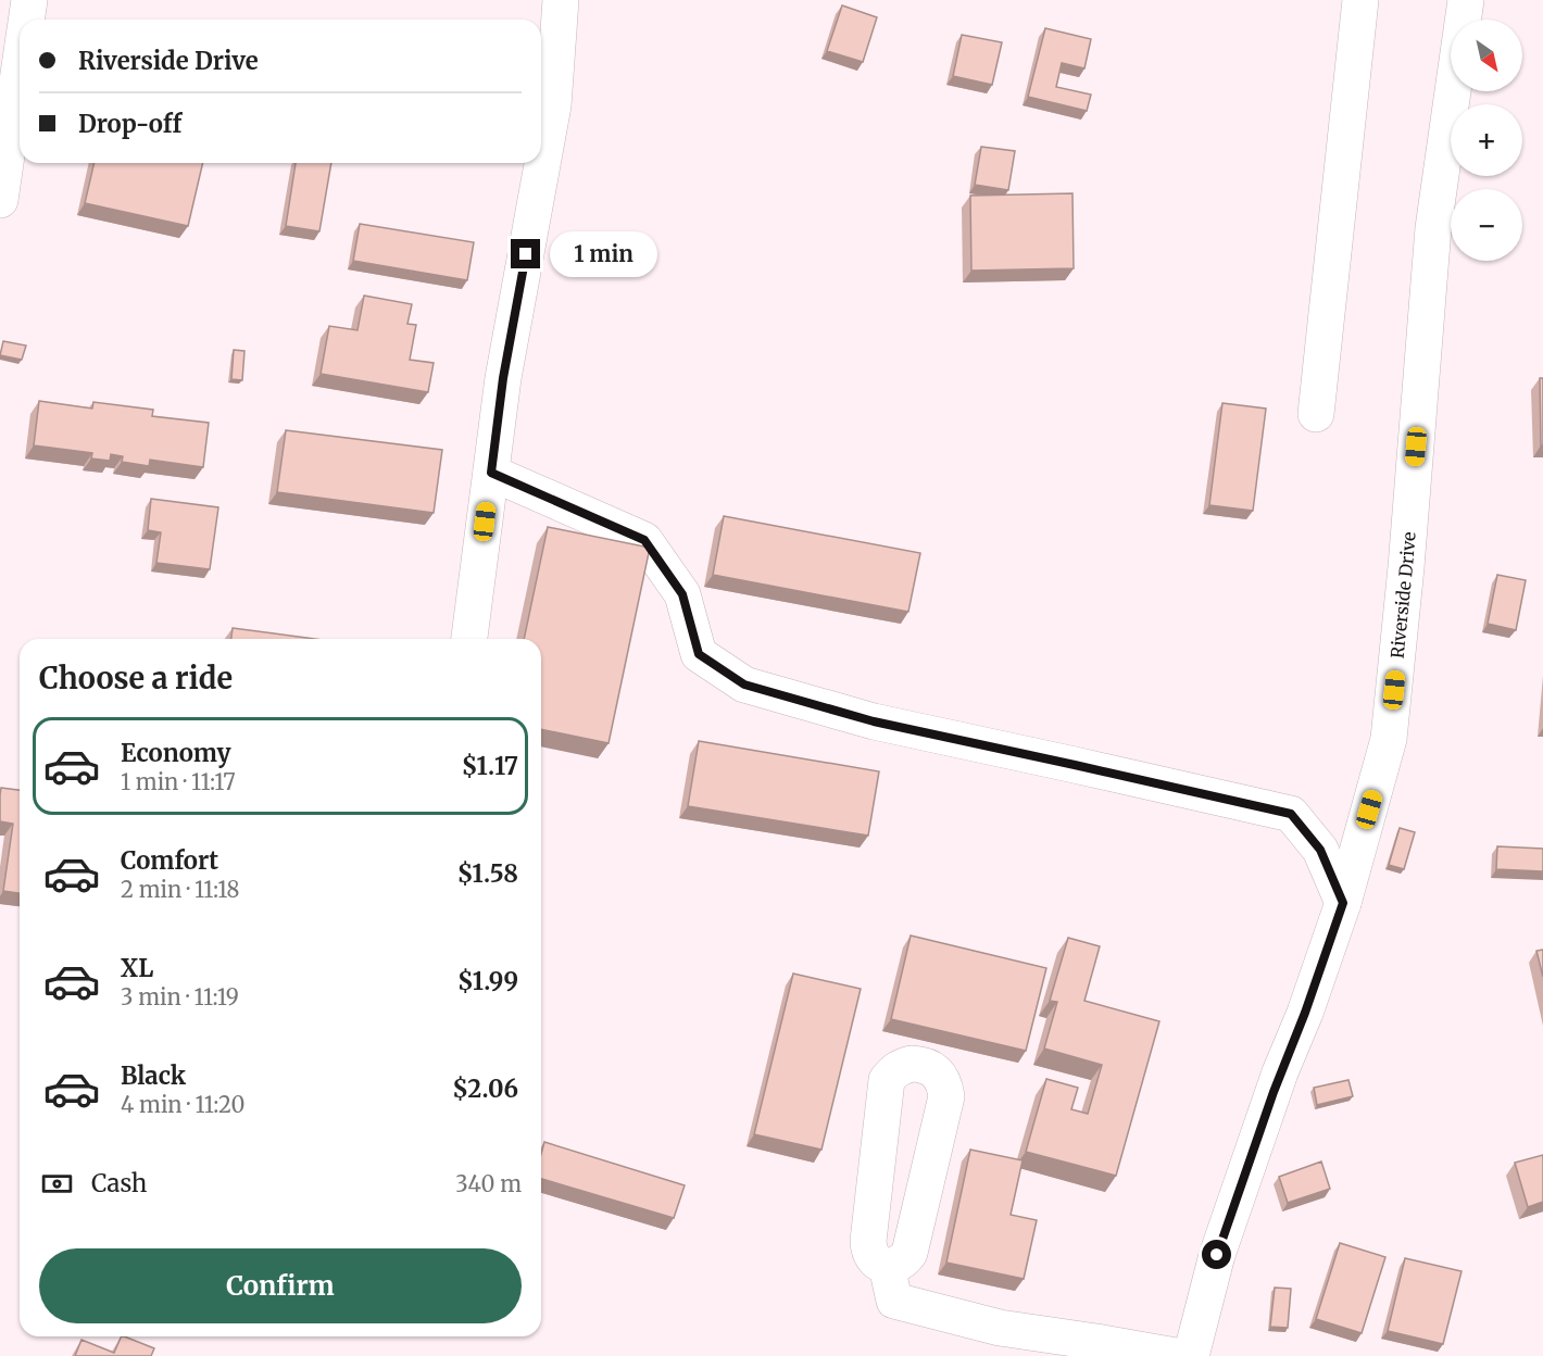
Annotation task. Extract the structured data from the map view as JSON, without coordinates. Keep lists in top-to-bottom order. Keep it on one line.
{"streets":{"street":["Riverside Drive"]},"north":"bottom right","page":{"map_buttons":["+","−"],"banner":["Riverside Drive","Drop-off"],"bubble":"1 min","heading":"Choose a ride","list":[{"name":"Economy","note":"1 min · 11:17","value":"$1.17"},{"name":"Comfort","note":"2 min · 11:18","value":"$1.58"},{"name":"XL","note":"3 min · 11:19","value":"$1.99"},{"name":"Black","note":"4 min · 11:20","value":"$2.06"}],"pay":["Cash","340 m"],"buttons":"Confirm"}}
